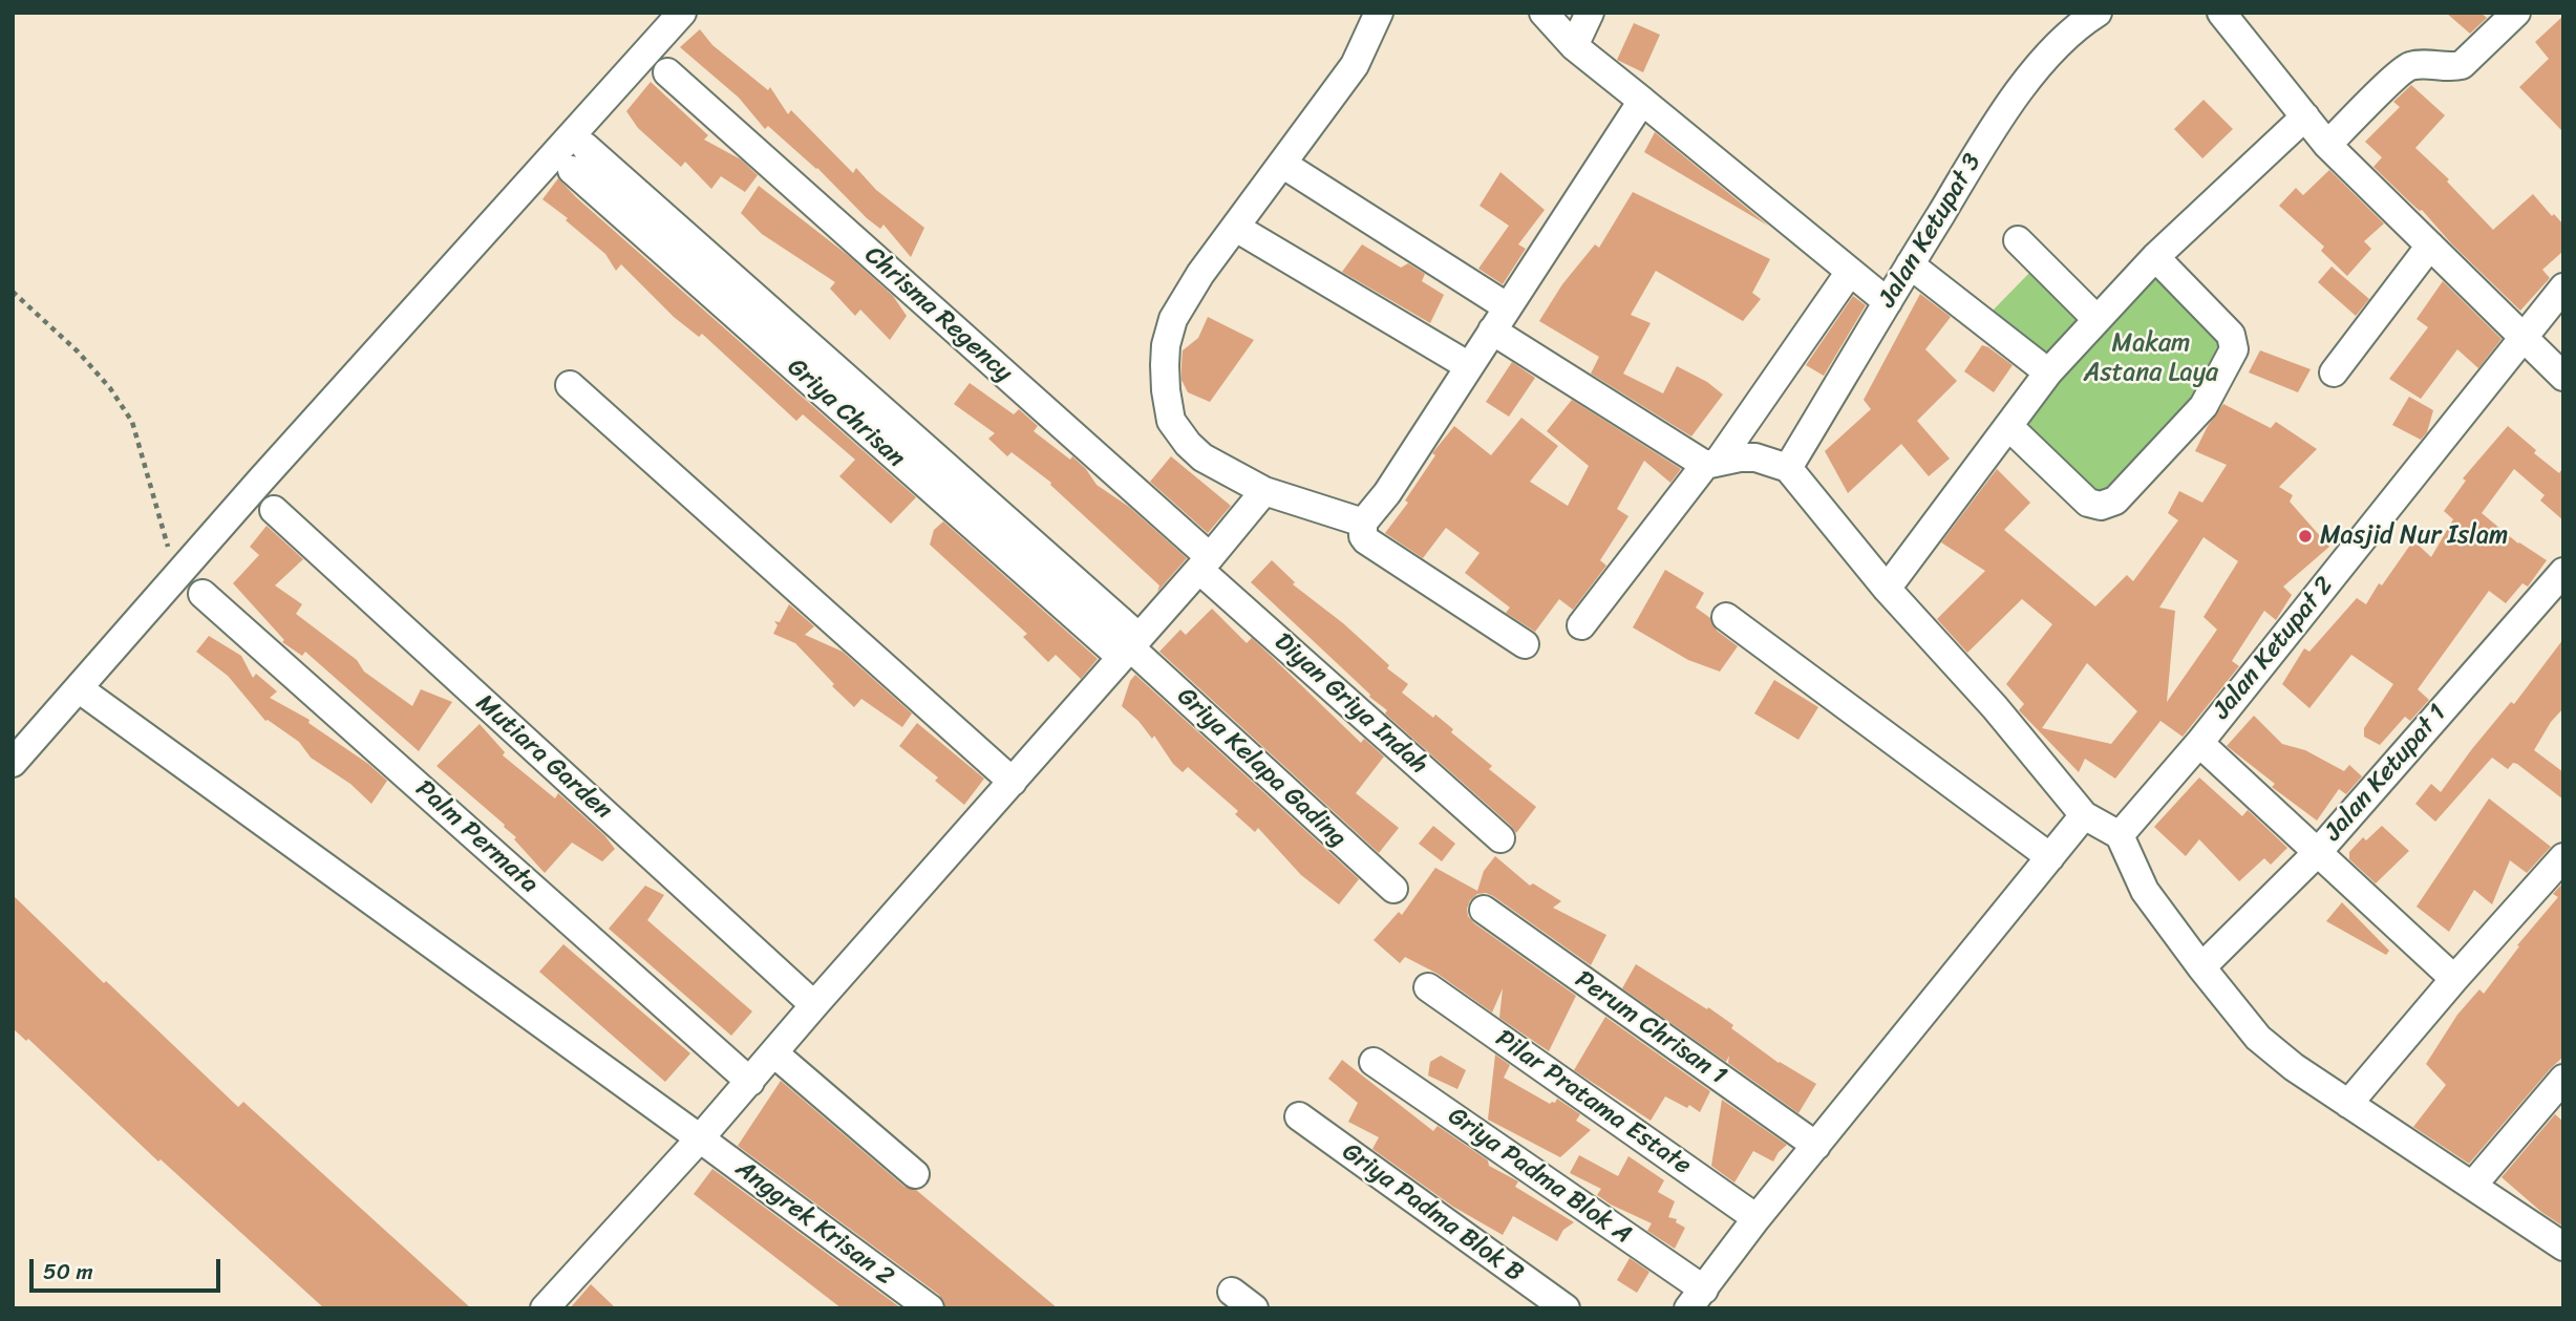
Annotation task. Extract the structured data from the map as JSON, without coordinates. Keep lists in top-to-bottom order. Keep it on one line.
{"streets":{"street":["Jalan Ketupat 3","Chrisma Regency","Griya Chrisan","Jalan Ketupat 2","Diyan Griya Indah","Mutiara Garden","Griya Kelapa Gading","Jalan Ketupat 1","Palm Permata","Perum Chrisan 1","Pilar Pratama Estate","Griya Padma Blok A","Griya Padma Blok B","Anggrek Krisan 2"]},"crossings":[["Chrisma Regency","Diyan Griya Indah"],["Griya Chrisan","Griya Kelapa Gading"]],"parks":["Makam Astana Laya"],"places":["Masjid Nur Islam"],"scale_bar":"50 m"}
